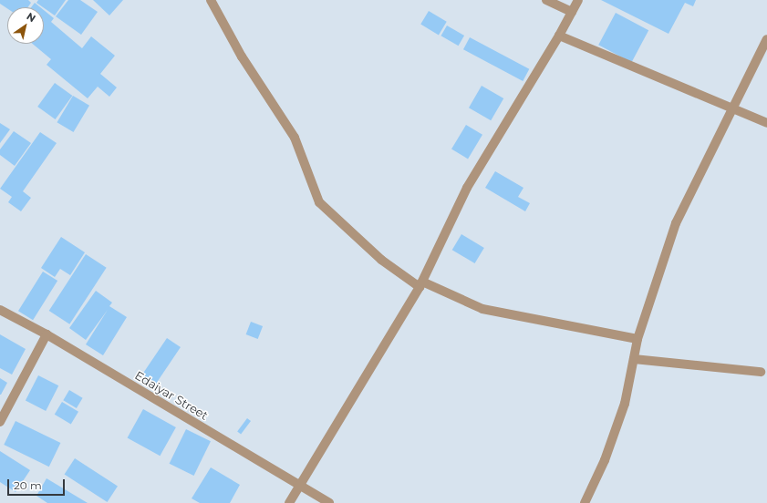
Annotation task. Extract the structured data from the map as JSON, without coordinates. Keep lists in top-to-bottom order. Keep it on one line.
{"streets":{"street":["Edaiyar Street"]},"scale_bar":"20 m","north":"top right"}
